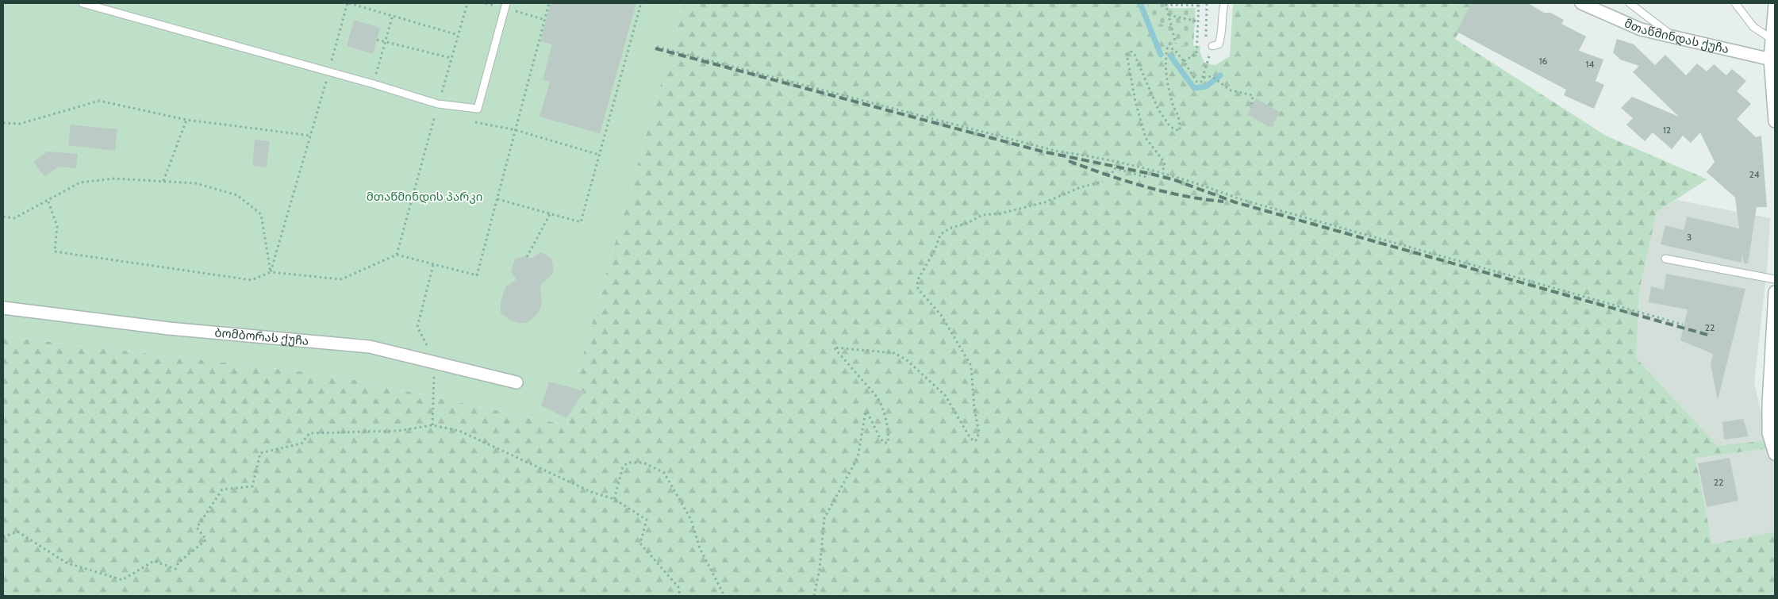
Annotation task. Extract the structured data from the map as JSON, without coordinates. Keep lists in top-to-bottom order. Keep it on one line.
{"streets":{"street":["მთაწმინდას ქუჩა","ბომბორას ქუჩა"]},"parks":["მთაწმინდის პარკი"],"house_numbers":["16","14","12","24","3","22","22"]}
